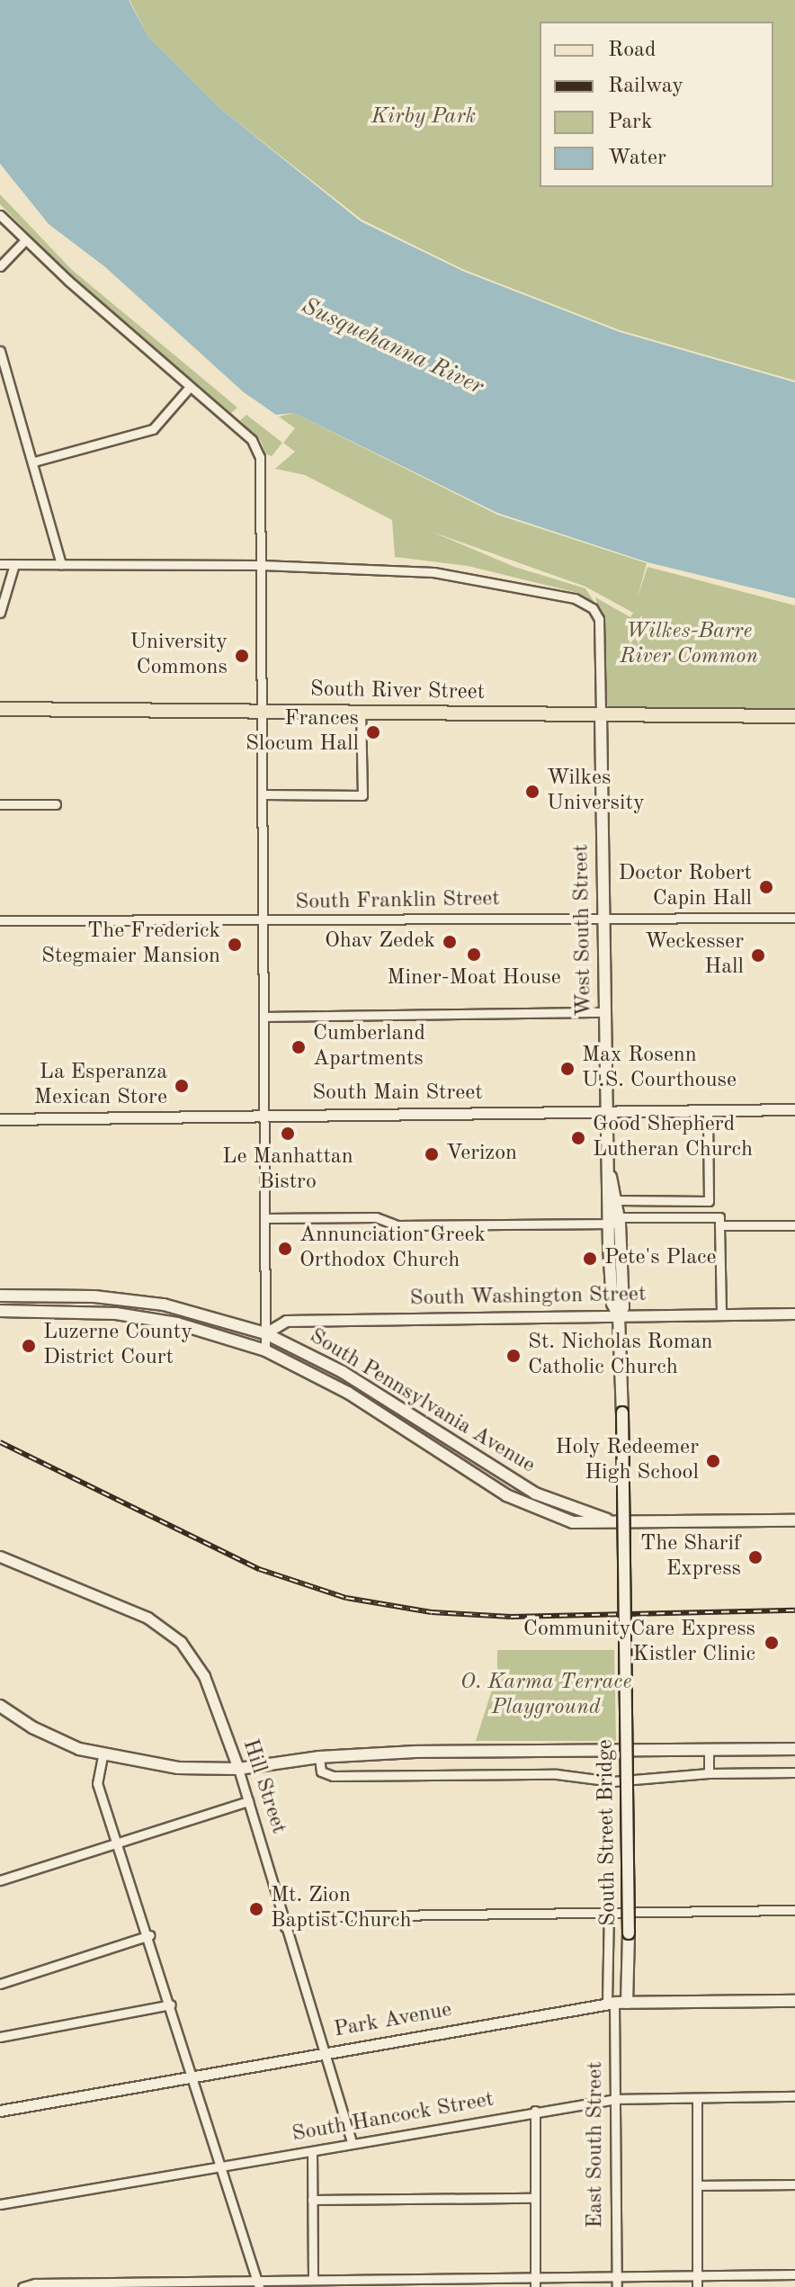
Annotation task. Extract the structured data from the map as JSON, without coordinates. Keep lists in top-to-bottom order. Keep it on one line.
{"streets":{"main road":["South River Street","West South Street","South Pennsylvania Avenue","South Street Bridge","Park Avenue"],"street":["South Franklin Street","South Main Street","South Washington Street","Hill Street","South Hancock Street","East South Street"]},"crossings":[["South River Street","West South Street"],["South Franklin Street","West South Street"],["West South Street","South Main Street"],["South Washington Street","South Pennsylvania Avenue"],["South Washington Street","South Street Bridge"],["Hill Street","Park Avenue"],["Hill Street","South Hancock Street"],["South Street Bridge","Park Avenue"],["Park Avenue","East South Street"],["South Hancock Street","East South Street"]],"water":["Susquehanna River"],"parks":["Kirby Park","Wilkes-Barre River Common","O. Karma Terrace Playground"],"places":["University Commons","Frances Slocum Hall","Wilkes University","Doctor Robert Capin Hall","Ohav Zedek","The Frederick Stegmaier Mansion","Miner-Moat House","Weckesser Hall","Cumberland Apartments","Max Rosenn U.S. Courthouse","La Esperanza Mexican Store","Le Manhattan Bistro","Good Shepherd Lutheran Church","Verizon","Annunciation Greek Orthodox Church","Pete's Place","Luzerne County District Court","St. Nicholas Roman Catholic Church","Holy Redeemer High School","The Sharif Express","CommunityCare Express Kistler Clinic","Mt. Zion Baptist Church"],"legend":["Road","Railway","Park","Water"]}
